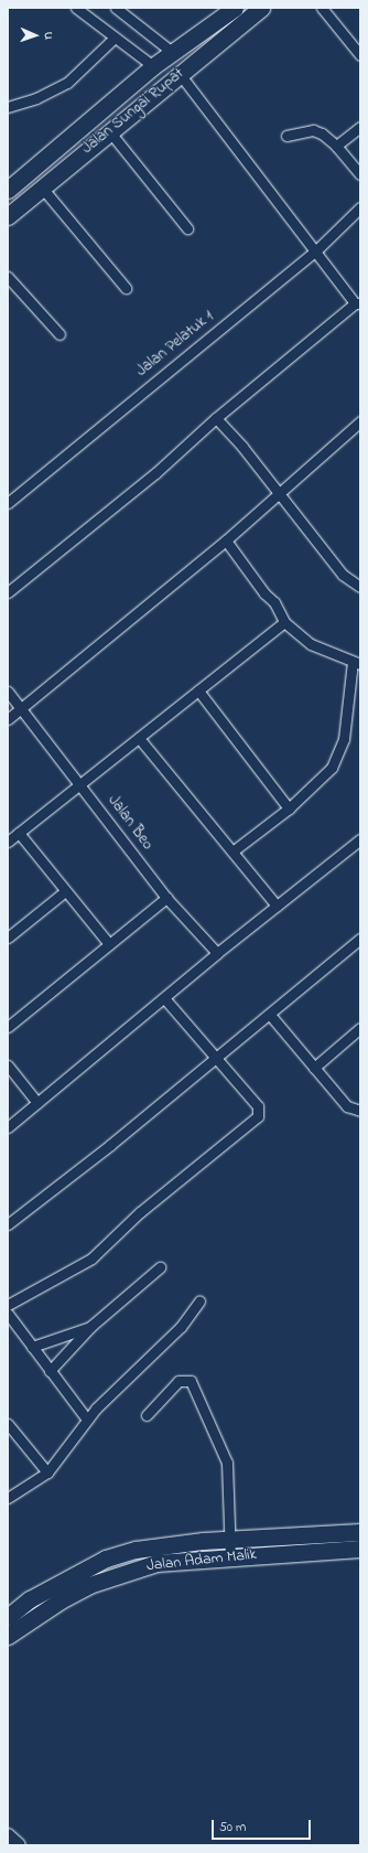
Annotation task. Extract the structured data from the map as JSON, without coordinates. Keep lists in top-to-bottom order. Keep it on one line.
{"streets":{"main road":["Jalan Sungai Rupat","Jalan Adam Malik"],"street":["Jalan Pelatuk 1","Jalan Beo"]},"scale_bar":"50 m","north":"right"}
